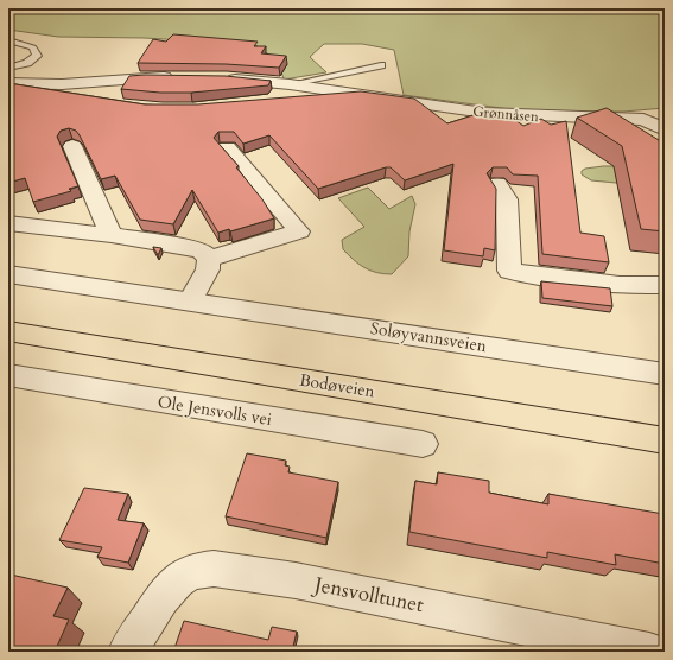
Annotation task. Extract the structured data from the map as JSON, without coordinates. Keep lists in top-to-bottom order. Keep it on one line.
{"streets":{"main road":["Bodøveien"],"street":["Grønnåsen","Soløyvannsveien","Ole Jensvolls vei","Jensvolltunet"]}}
